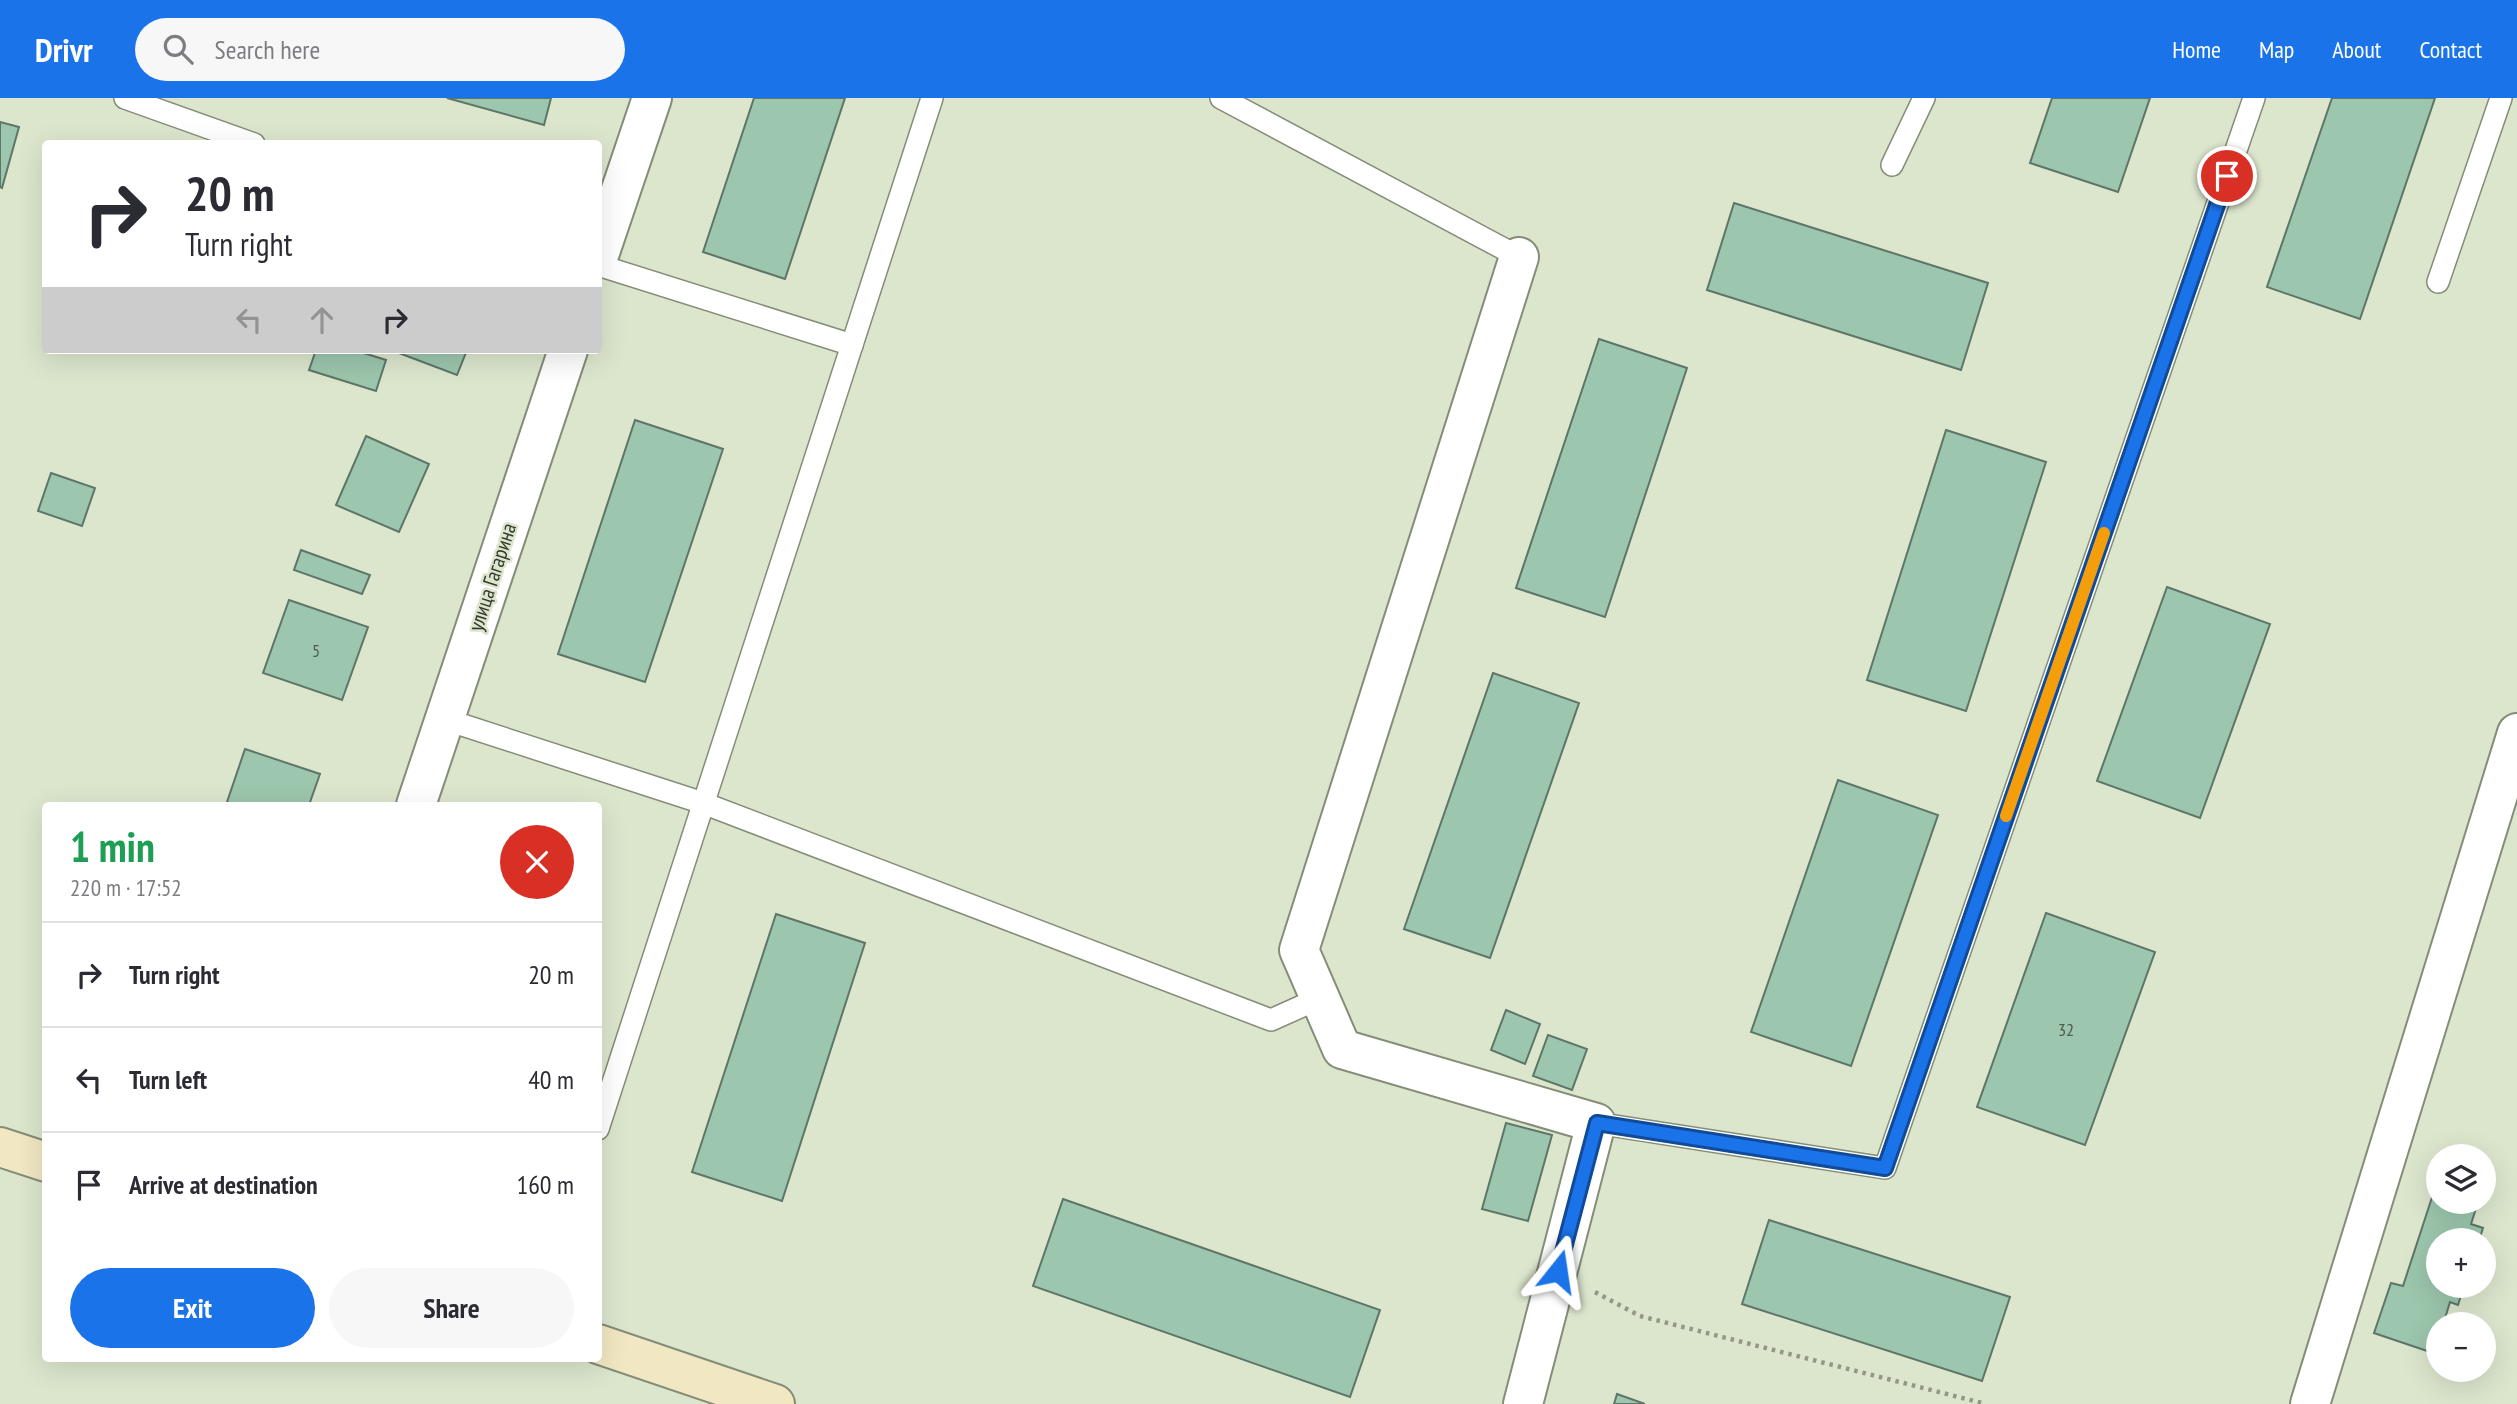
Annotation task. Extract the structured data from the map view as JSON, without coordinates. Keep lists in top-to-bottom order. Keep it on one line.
{"streets":{"street":["улица Гагарина"]},"house_numbers":["5","32"],"page":{"header":"Drivr","search":"Search here","nav":["Home","Map","About","Contact"],"turn":["20 m","Turn right"],"heading":["1 min","220 m · 17:52"],"list":[{"name":"Turn right","value":"20 m"},{"name":"Turn left","value":"40 m"},{"name":"Arrive at destination","value":"160 m"}],"map_buttons":["+","−"],"buttons":["Exit","Share"]}}
